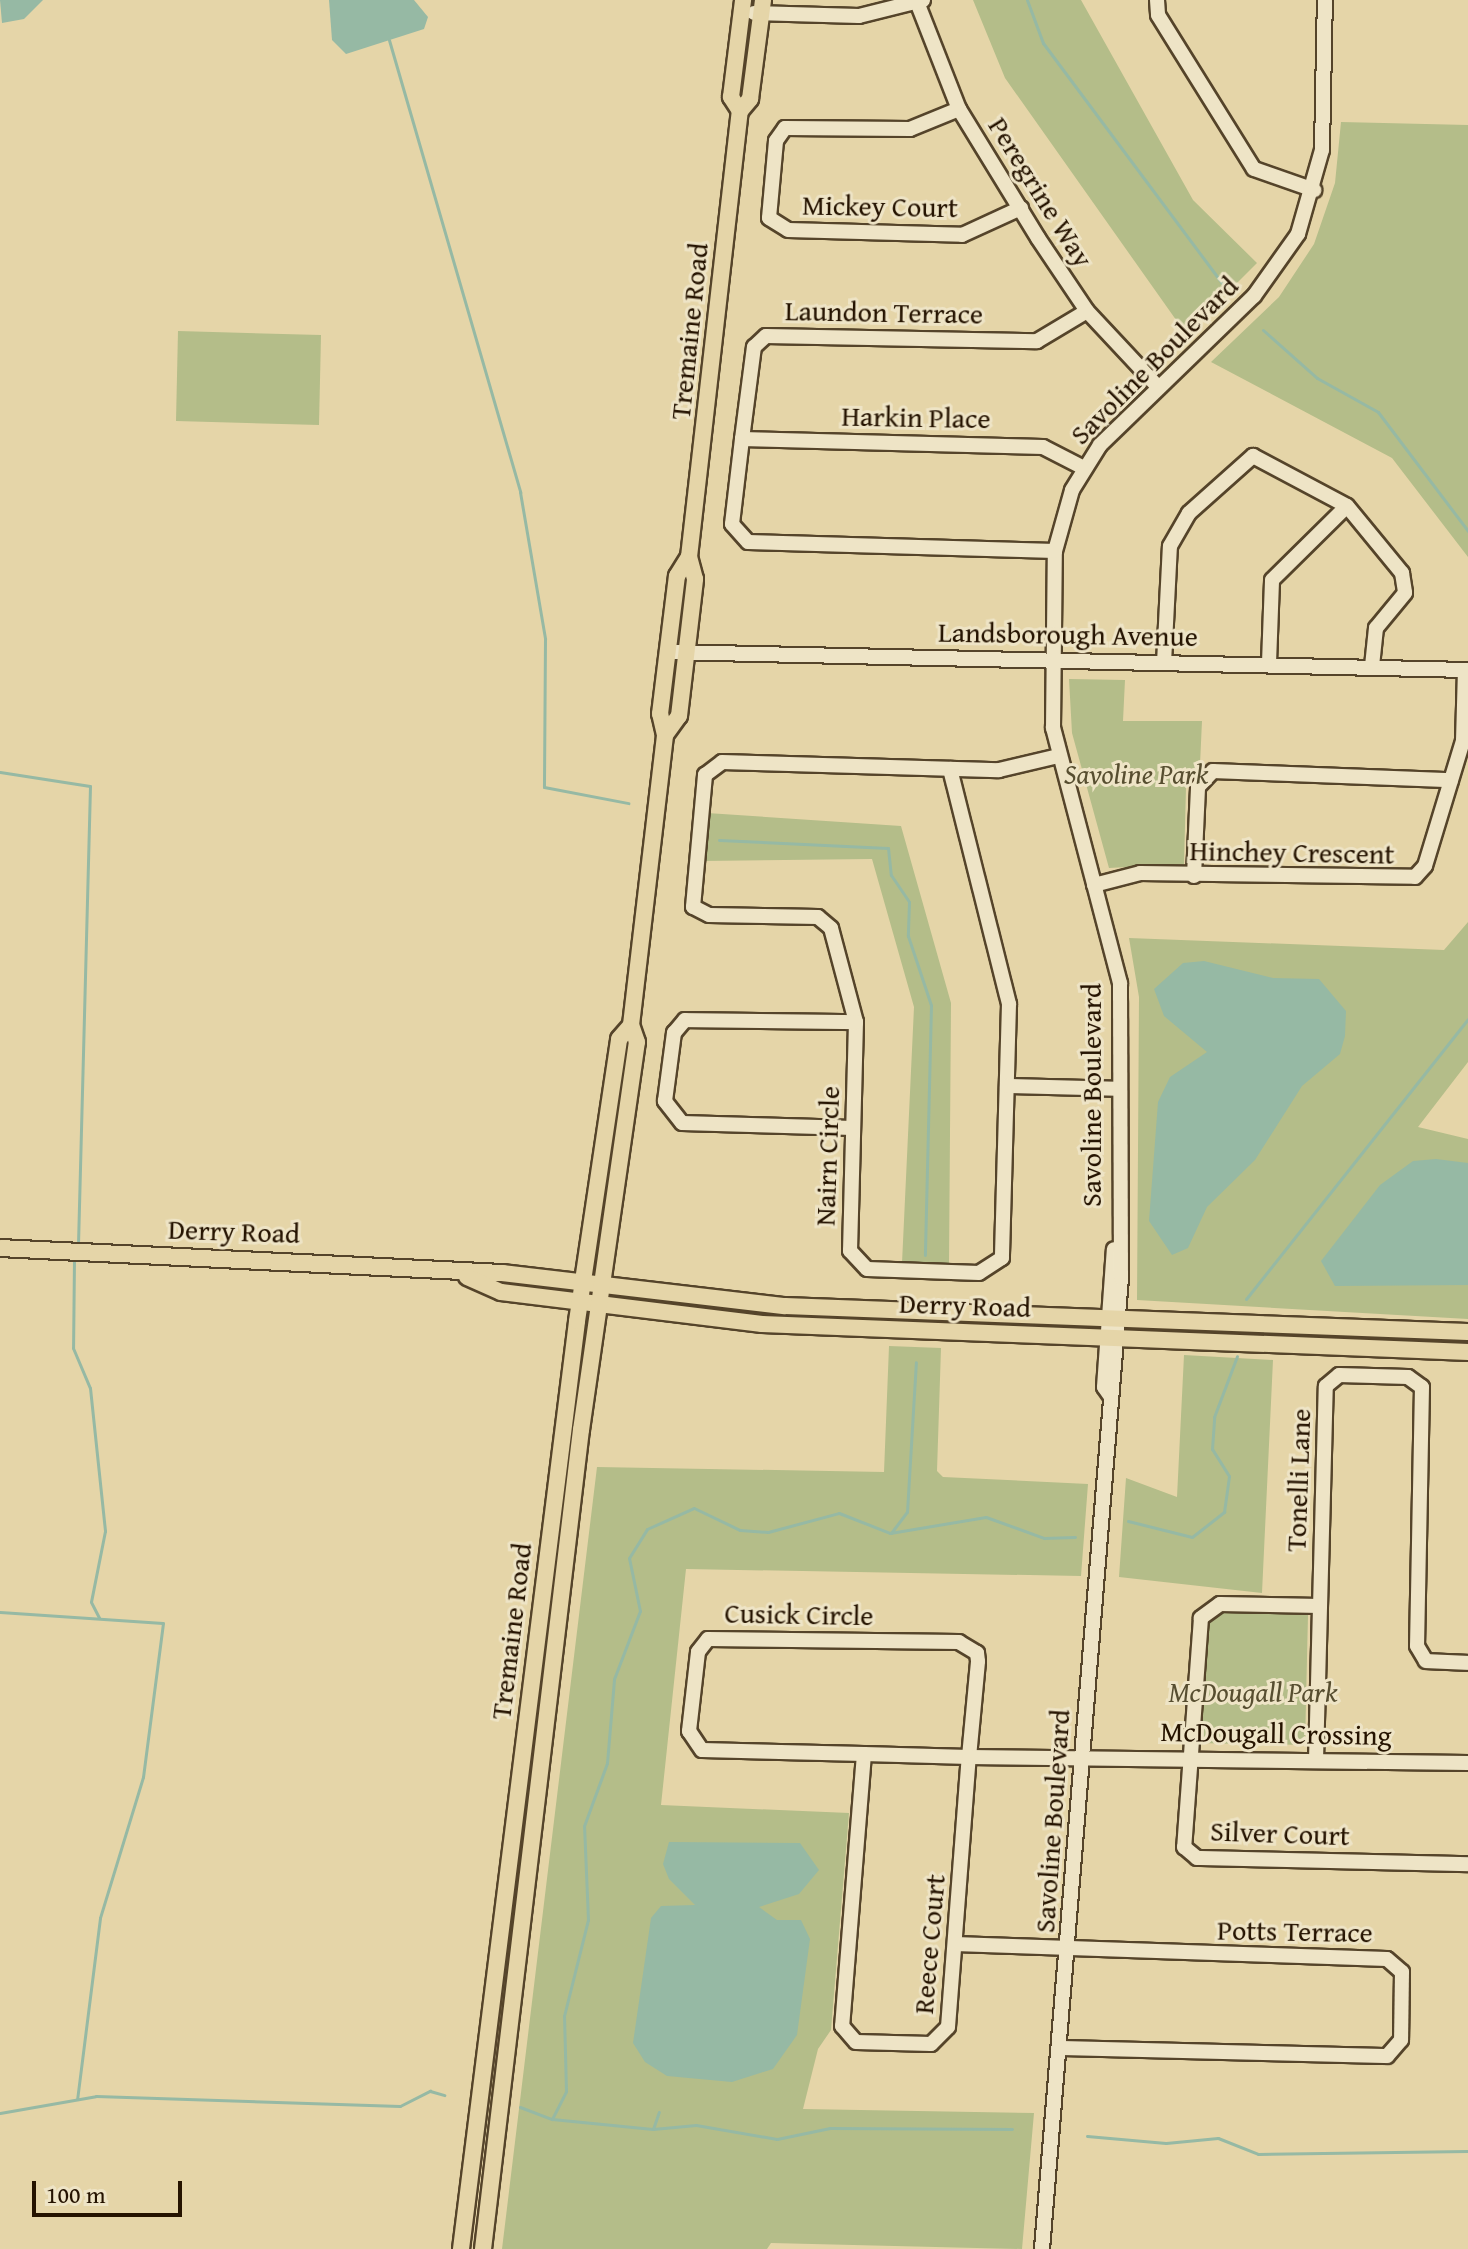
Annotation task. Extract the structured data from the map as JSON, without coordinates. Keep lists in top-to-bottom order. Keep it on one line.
{"streets":{"main road":["Tremaine Road","Derry Road"],"street":["Peregrine Way","Mickey Court","Laundon Terrace","Savoline Boulevard","Harkin Place","Landsborough Avenue","Hinchey Crescent","Nairn Circle","Tonelli Lane","Cusick Circle","McDougall Crossing","Silver Court","Potts Terrace","Reece Court"]},"crossings":[["Peregrine Way","Mickey Court"],["Peregrine Way","Laundon Terrace"],["Peregrine Way","Savoline Boulevard"],["Laundon Terrace","Savoline Boulevard"],["Laundon Terrace","Harkin Place"],["Tremaine Road","Landsborough Avenue"],["Tremaine Road","Derry Road"],["Savoline Boulevard","Harkin Place"],["Savoline Boulevard","Landsborough Avenue"],["Savoline Boulevard","Hinchey Crescent"],["Savoline Boulevard","Nairn Circle"],["Savoline Boulevard","Derry Road"],["Savoline Boulevard","Cusick Circle"],["Savoline Boulevard","McDougall Crossing"],["Savoline Boulevard","Potts Terrace"],["Landsborough Avenue","Hinchey Crescent"],["Tonelli Lane","McDougall Crossing"],["Tonelli Lane","Silver Court"],["Cusick Circle","McDougall Crossing"],["Cusick Circle","Reece Court"],["McDougall Crossing","Silver Court"],["Potts Terrace","Reece Court"]],"parks":["Savoline Park","McDougall Park"],"scale_bar":"100 m"}
